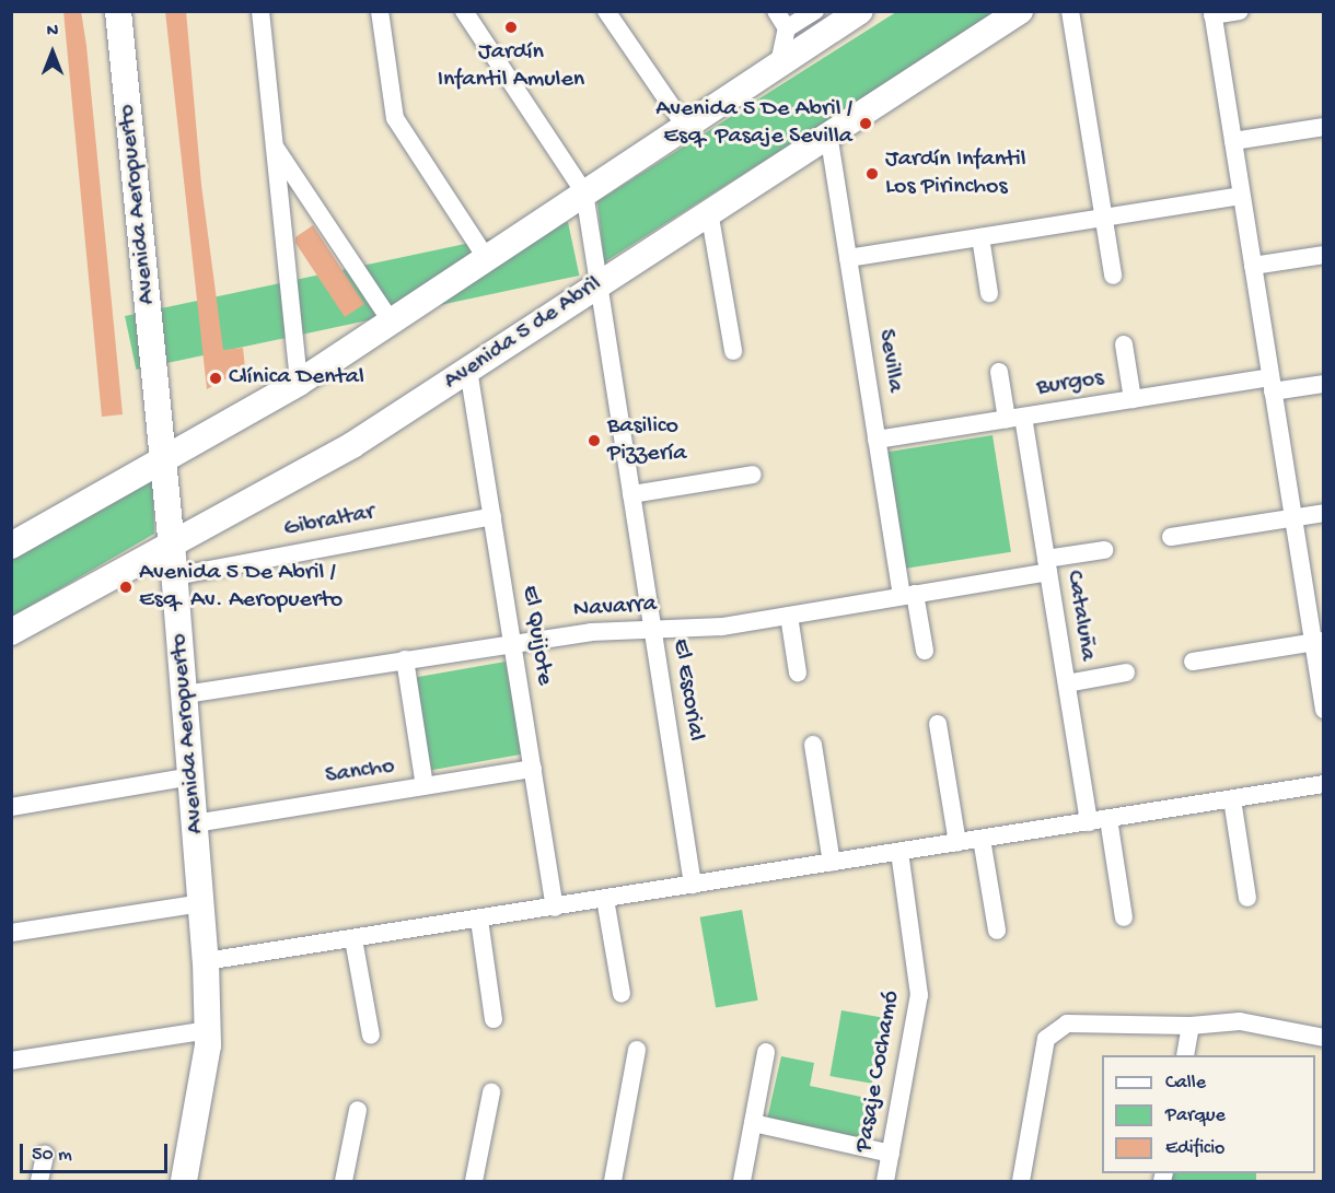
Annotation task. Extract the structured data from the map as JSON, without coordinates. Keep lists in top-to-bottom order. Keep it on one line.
{"streets":{"main road":["Avenida Aeropuerto","Avenida 5 de Abril"],"street":["Sevilla","Burgos","Gibraltar","Navarra","Cataluña","El Quijote","El Escorial","Sancho","Pasaje Cochamó"]},"crossings":[["Avenida Aeropuerto","Avenida 5 de Abril"],["Avenida Aeropuerto","Gibraltar"],["Avenida Aeropuerto","Navarra"],["Avenida Aeropuerto","Sancho"],["Avenida 5 de Abril","Sevilla"],["Avenida 5 de Abril","El Quijote"],["Avenida 5 de Abril","El Escorial"],["Sevilla","Burgos"],["Sevilla","Navarra"],["Burgos","Cataluña"],["Gibraltar","El Quijote"],["Navarra","Cataluña"],["Navarra","El Quijote"],["Navarra","El Escorial"],["El Quijote","Sancho"]],"places":["Jardín Infantil Amulen","Avenida 5 De Abril / Esq. Pasaje Sevilla","Jardín Infantil Los Pirinchos","Clínica Dental","Basilico Pizzería","Avenida 5 De Abril / Esq. Av. Aeropuerto"],"legend":["Calle","Parque","Edificio"],"scale_bar":"50 m","north":"top"}
